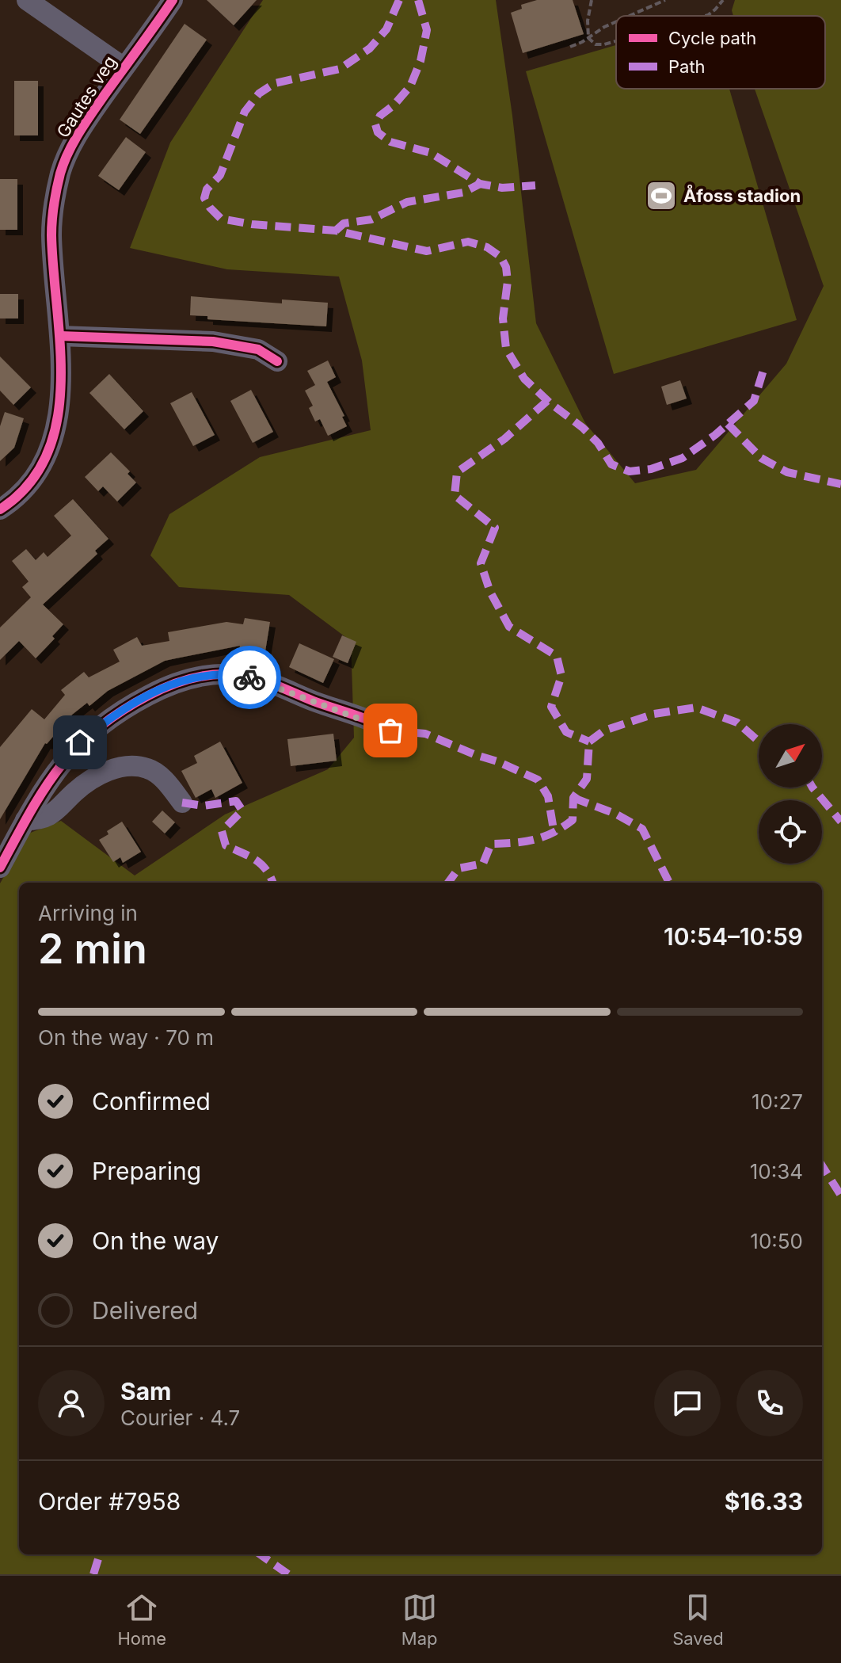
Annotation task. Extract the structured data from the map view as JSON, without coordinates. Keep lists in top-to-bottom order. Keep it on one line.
{"streets":{"street":["Gautes veg"]},"places":{"sports":["Åfoss stadion"]},"legend":["Cycle path","Path"],"north":"top right","page":{"heading":["2 min","Arriving in","10:54–10:59"],"panel":["Sam","Courier · 4.7","Order #7958","$16.33"],"bar":"On the way · 70 m","list":[["Confirmed","10:27"],["Preparing","10:34"],["On the way","10:50"],"Delivered"],"tabs":["Home","Map","Saved"]}}
